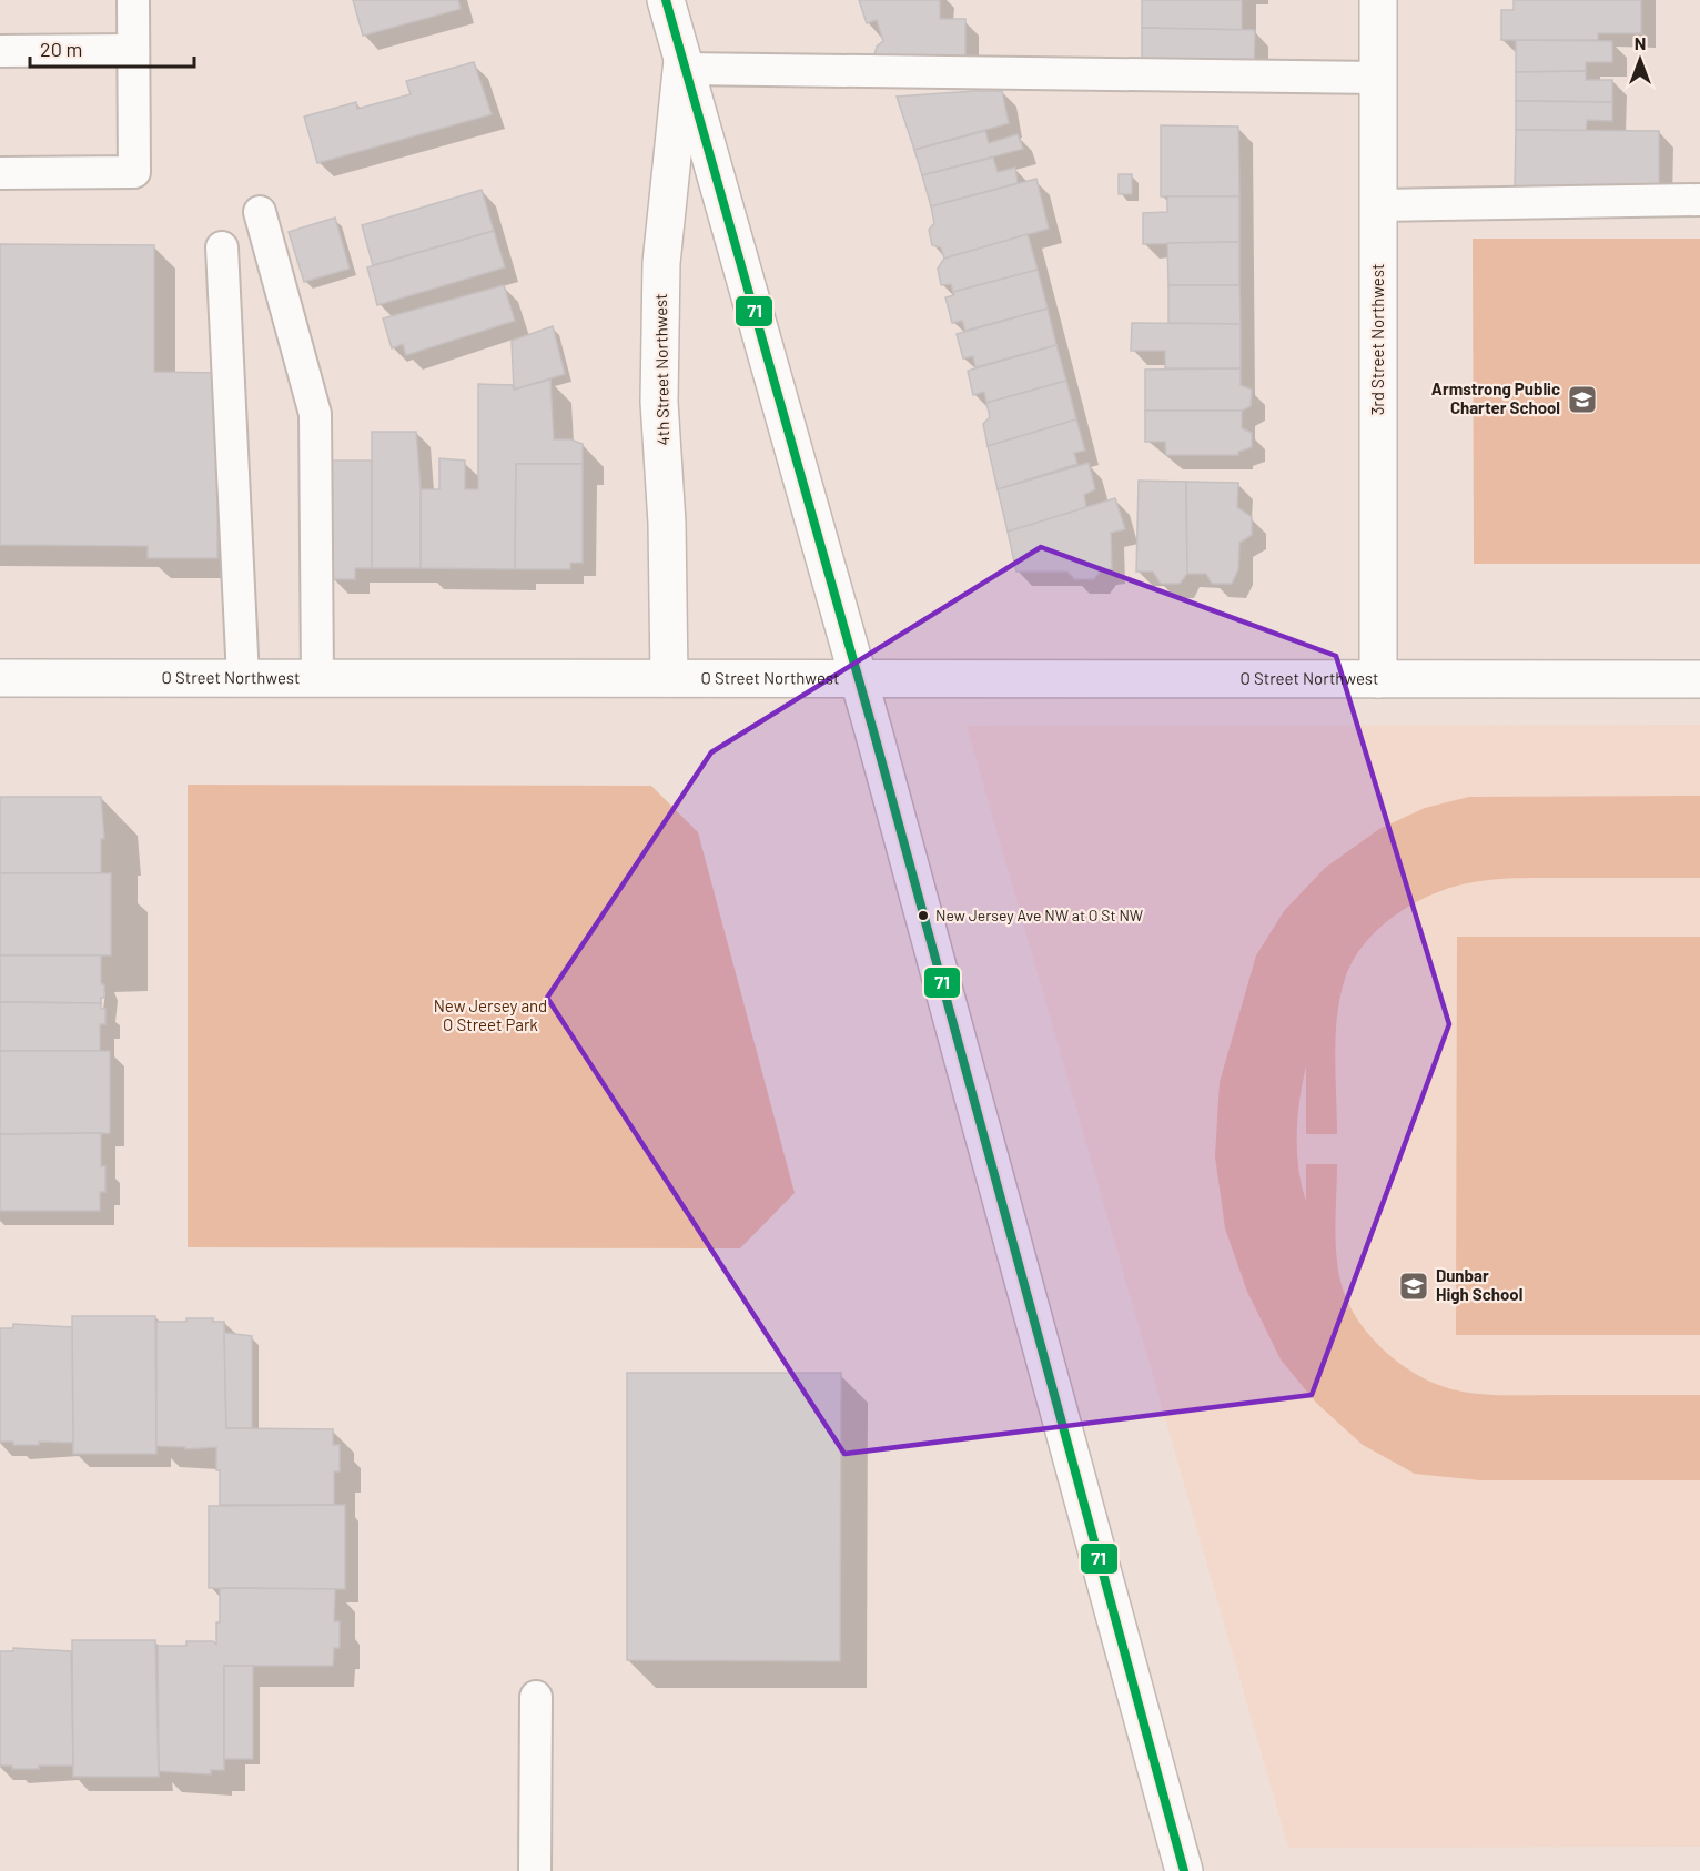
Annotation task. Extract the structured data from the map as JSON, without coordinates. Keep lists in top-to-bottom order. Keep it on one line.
{"streets":{"street":["3rd Street Northwest","4th Street Northwest","O Street Northwest"]},"crossings":[["3rd Street Northwest","O Street Northwest"],["4th Street Northwest","O Street Northwest"]],"parks":["New Jersey and O Street Park"],"places":{"school or university":["Armstrong Public Charter School","Dunbar High School"],"other":["New Jersey Ave NW at O St NW"]},"lines":["transit line 71"],"scale_bar":"20 m","north":"top"}
